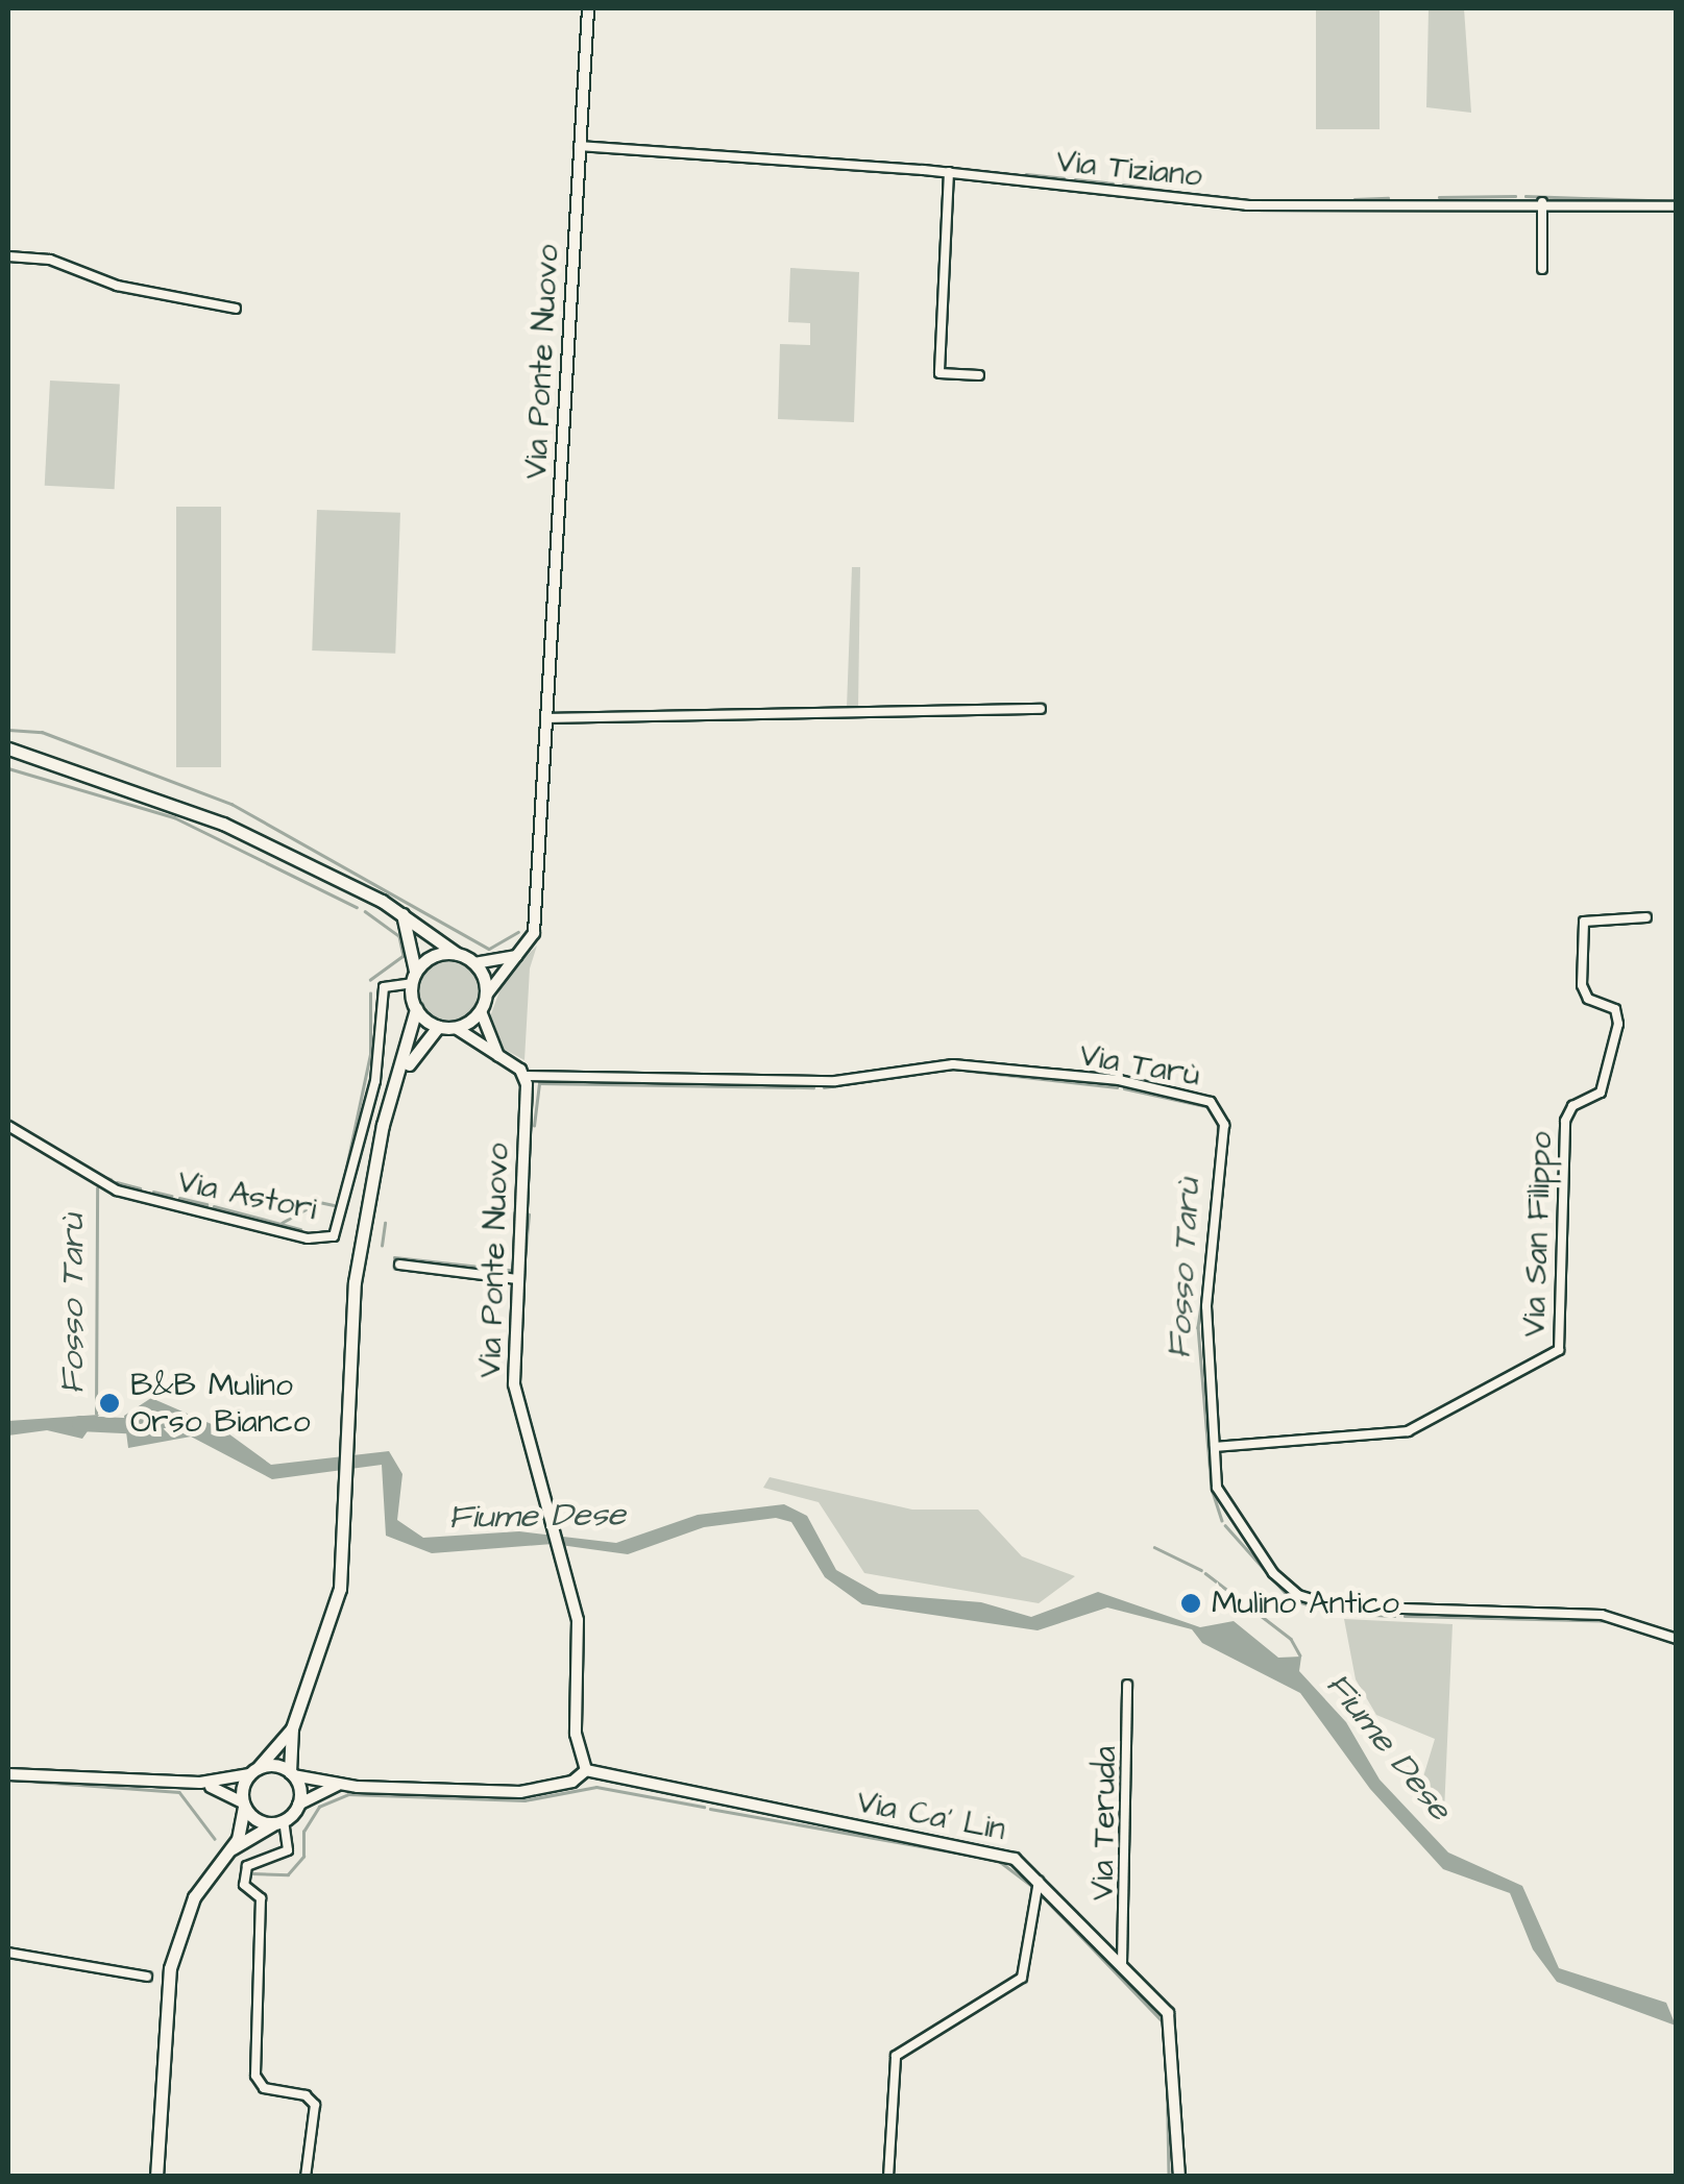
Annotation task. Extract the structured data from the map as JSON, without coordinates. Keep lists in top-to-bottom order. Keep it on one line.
{"streets":{"street":["Via Tiziano","Via Ponte Nuovo","Via Tarù","Via Astori","Via San Filippo","Via Ca' Lin","Via Teruda"]},"crossings":[["Via Tiziano","Via Ponte Nuovo"],["Via Ponte Nuovo","Via Tarù"],["Via Ponte Nuovo","Via Astori"],["Via Ponte Nuovo","Via Ca' Lin"],["Via Tarù","Via San Filippo"],["Via Ca' Lin","Via Teruda"]],"water":["Fosso Tarù","Fiume Dese"],"places":["B&B Mulino Orso Bianco","Mulino Antico"]}
